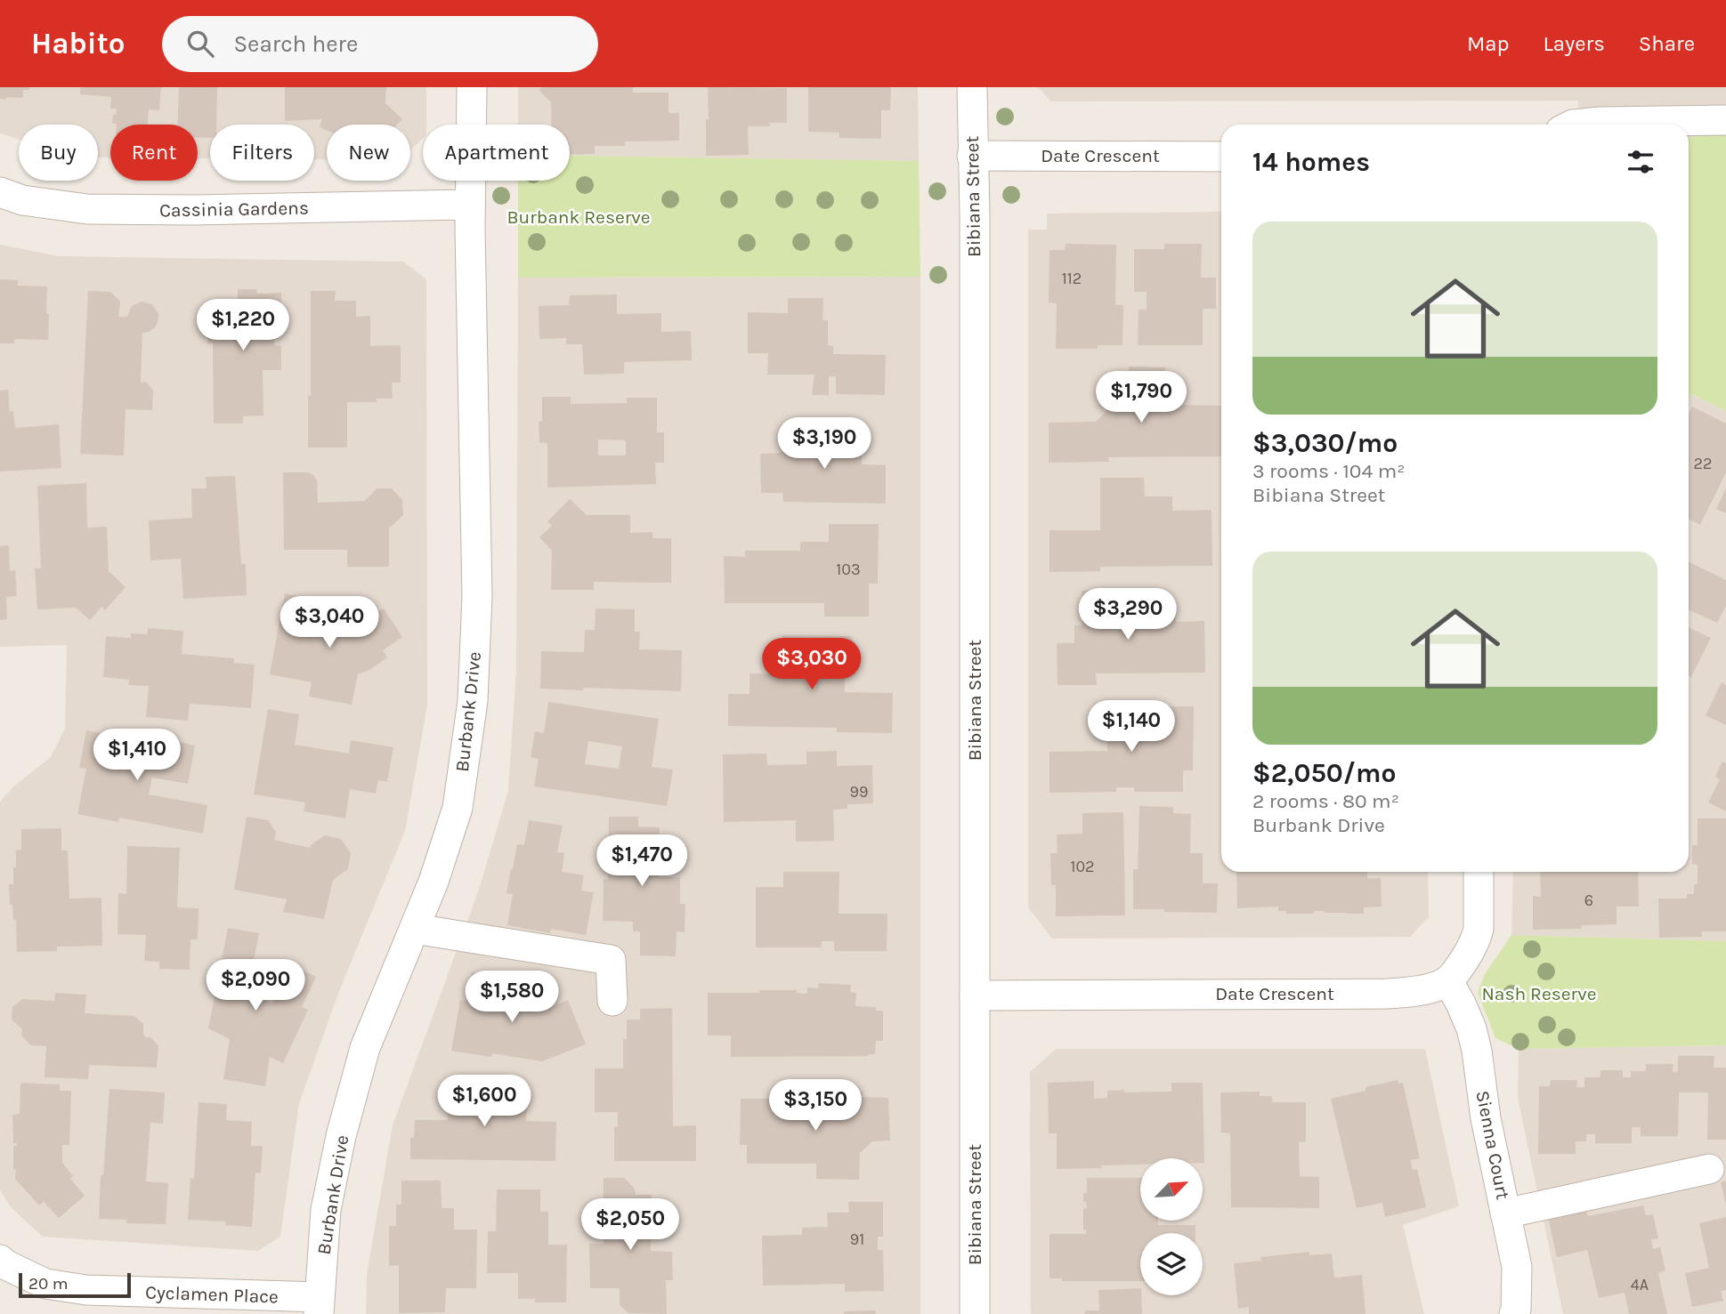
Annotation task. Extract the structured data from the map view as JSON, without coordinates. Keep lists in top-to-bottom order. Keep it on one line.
{"streets":{"street":["Date Crescent","Bibiana Street","Cassinia Gardens","Burbank Drive","Sienna Court","Cyclamen Place"]},"crossings":[["Date Crescent","Bibiana Street"],["Date Crescent","Sienna Court"],["Cassinia Gardens","Burbank Drive"],["Burbank Drive","Cyclamen Place"]],"parks":["Burbank Reserve","Nash Reserve"],"house_numbers":["112","22","103","99","102","6","91","4A"],"scale_bar":"20 m","north":"top right","page":{"header":"Habito","search":"Search here","nav":["Map","Layers","Share"],"chip":["Buy","Rent","Filters","New","Apartment"],"heading":"14 homes","list":[{"name":"$3,030/mo","note":"3 rooms · 104 m² · Bibiana Street"},{"name":"$2,050/mo","note":"2 rooms · 80 m² · Burbank Drive"}],"price":["$1,220","$1,790","$3,190","$3,290","$3,040","$3,030","$1,140","$1,410","$1,470","$2,090","$1,580","$1,600","$3,150","$2,050"],"scale":"20 m"}}
